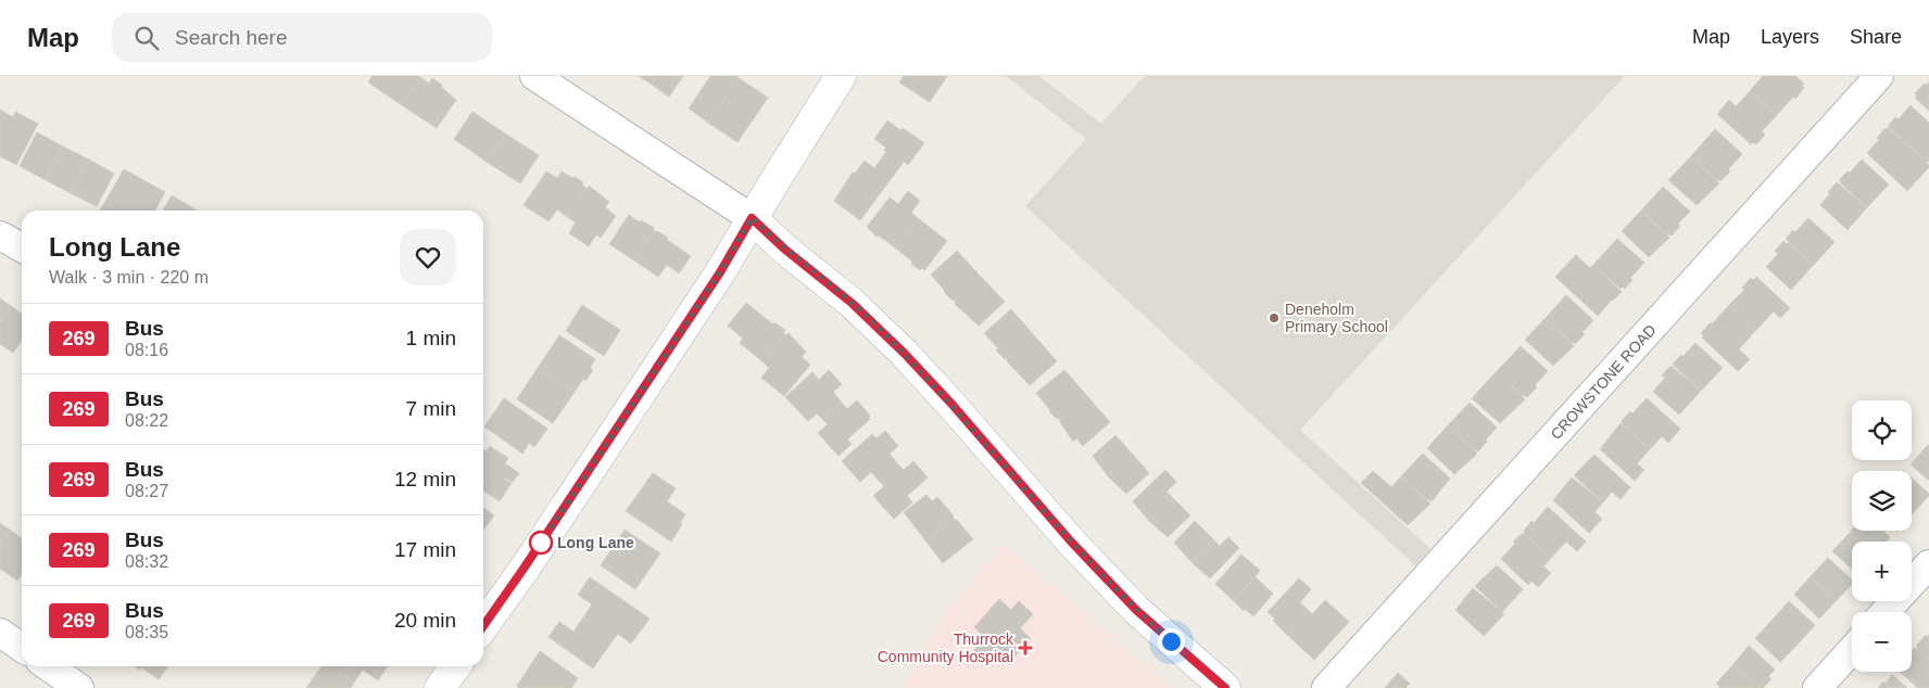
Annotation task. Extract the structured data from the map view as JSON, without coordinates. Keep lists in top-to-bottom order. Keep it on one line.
{"streets":{"street":["CROWSTONE ROAD"]},"places":{"other":["Deneholm Primary School","Long Lane"],"health":["Thurrock Community Hospital"]},"lines":["bus line 269"],"page":{"header":"Map","search":"Search here","nav":["Map","Layers","Share"],"heading":["Long Lane","Walk · 3 min · 220 m"],"list":[{"mark":"269","name":"Bus","note":"08:16","value":"1 min"},{"mark":"269","name":"Bus","note":"08:22","value":"7 min"},{"mark":"269","name":"Bus","note":"08:27","value":"12 min"},{"mark":"269","name":"Bus","note":"08:32","value":"17 min"},{"mark":"269","name":"Bus","note":"08:35","value":"20 min"}],"map_buttons":["+","−"]}}
